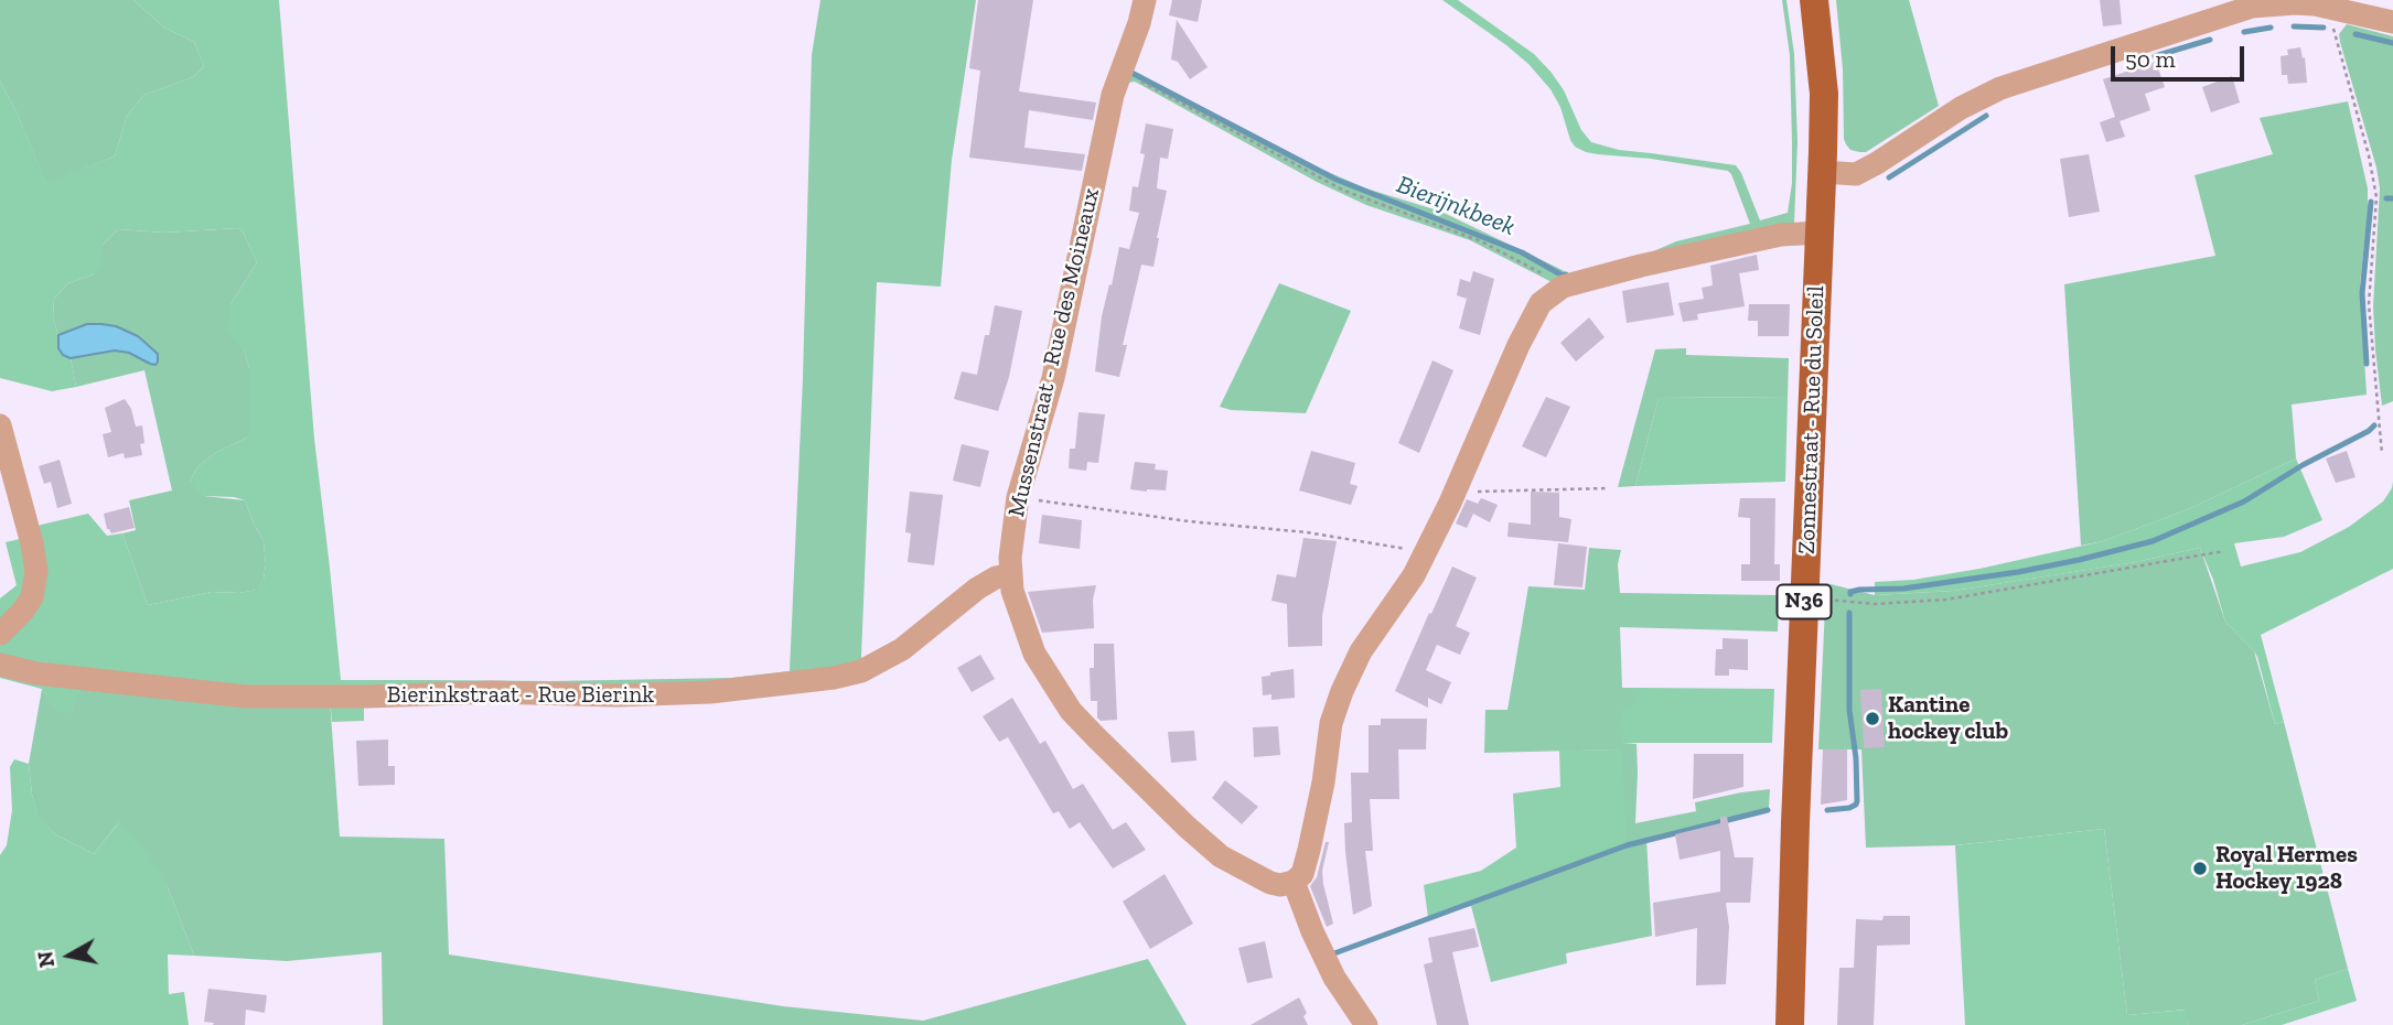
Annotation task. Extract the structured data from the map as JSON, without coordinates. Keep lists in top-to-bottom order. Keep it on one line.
{"streets":{"main road":["Zonnestraat - Rue du Soleil","N36"],"street":["Mussenstraat - Rue des Moineaux","Bierinkstraat - Rue Bierink"]},"crossings":[["Mussenstraat - Rue des Moineaux","Bierinkstraat - Rue Bierink"]],"water":["Bierijnkbeek"],"places":["Kantine hockey club","Royal Hermes Hockey 1928"],"scale_bar":"50 m","north":"left"}
